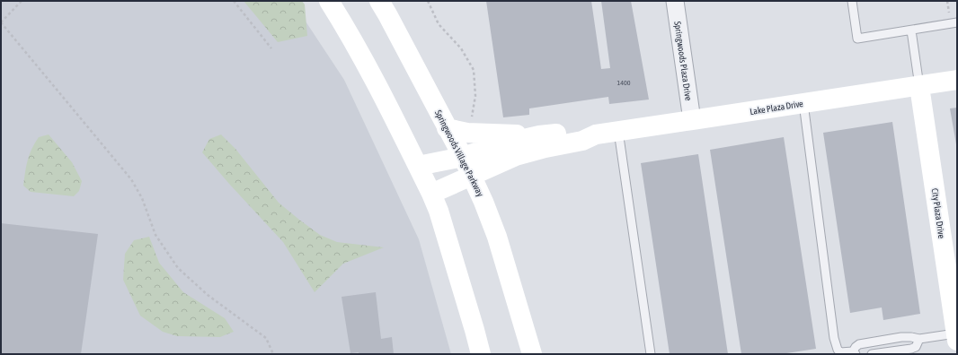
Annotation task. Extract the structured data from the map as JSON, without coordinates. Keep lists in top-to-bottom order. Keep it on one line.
{"streets":{"street":["Springwoods Plaza Drive","Lake Plaza Drive","Springwoods Village Parkway","City Plaza Drive"]},"crossings":[["Springwoods Plaza Drive","Lake Plaza Drive"],["Lake Plaza Drive","Springwoods Village Parkway"],["Lake Plaza Drive","City Plaza Drive"]],"house_numbers":["1400"]}
